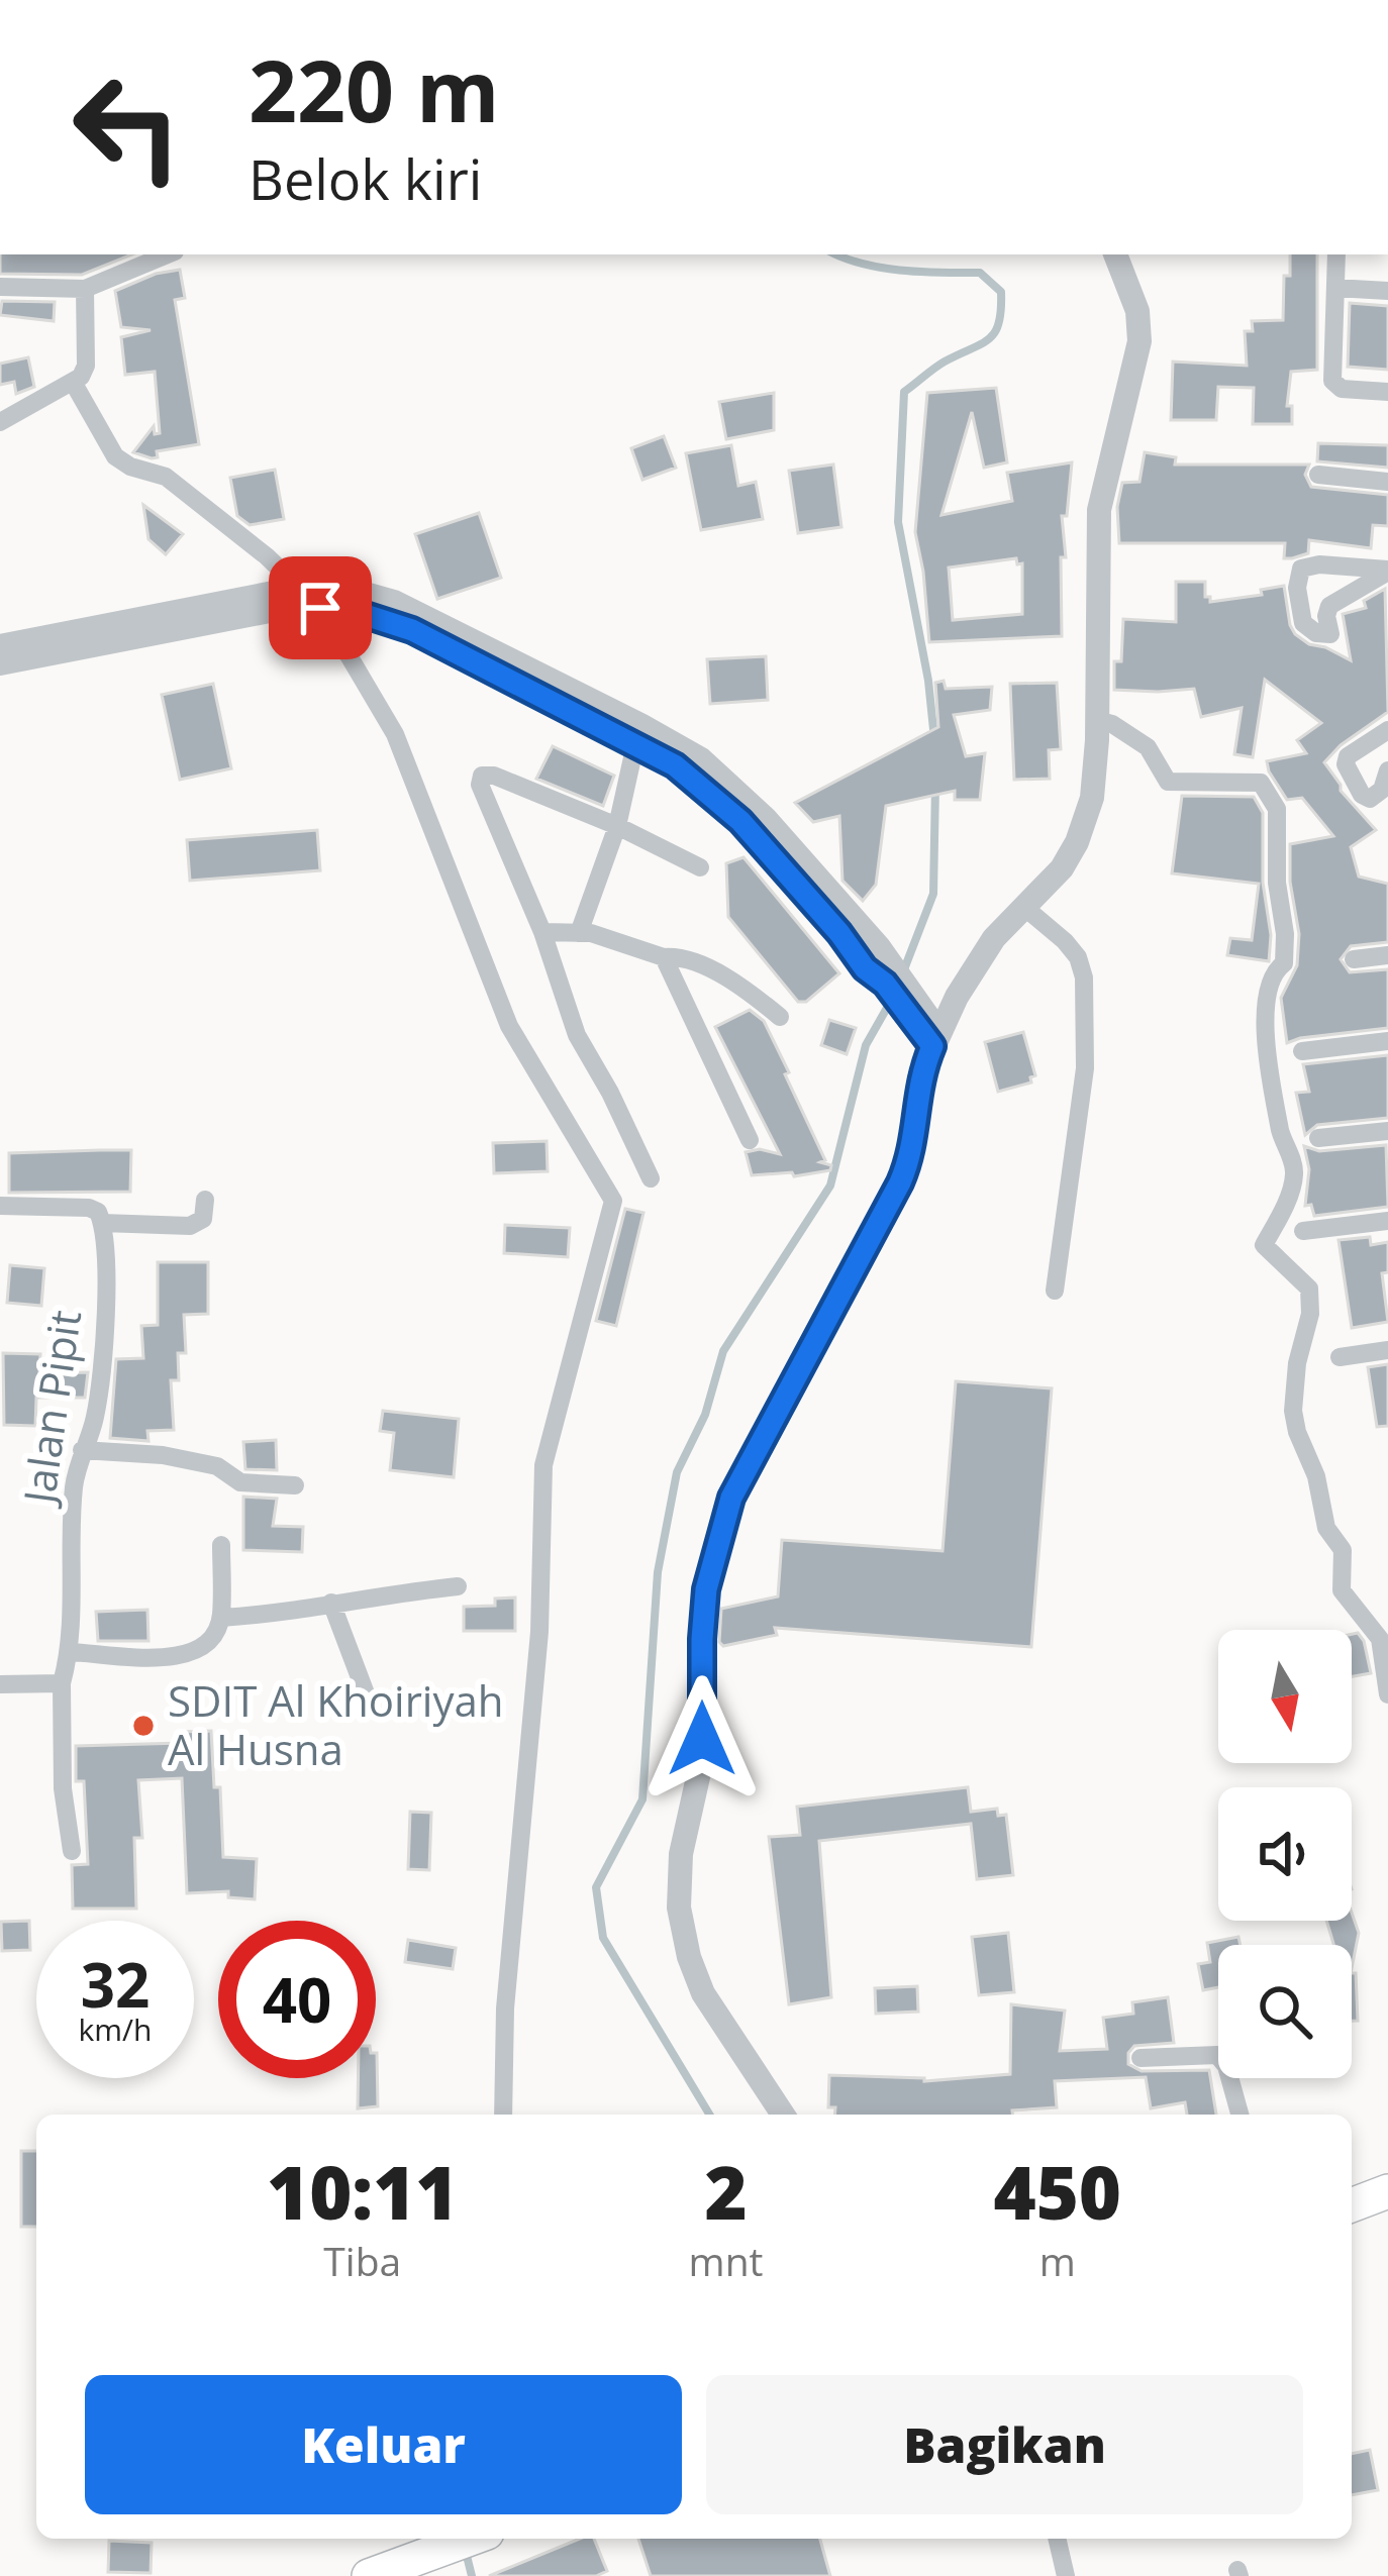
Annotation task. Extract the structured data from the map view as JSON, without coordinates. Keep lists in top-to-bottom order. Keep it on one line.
{"streets":{"street":["Jalan Pipit"]},"places":["SDIT Al Khoiriyah Al Husna"],"north":"bottom","page":{"turn":["220 m","Belok kiri"],"speed":"32 km/h","limit":"40","eta":["10:11","Tiba","2","mnt","450","m"],"buttons":["Keluar","Bagikan"]}}
